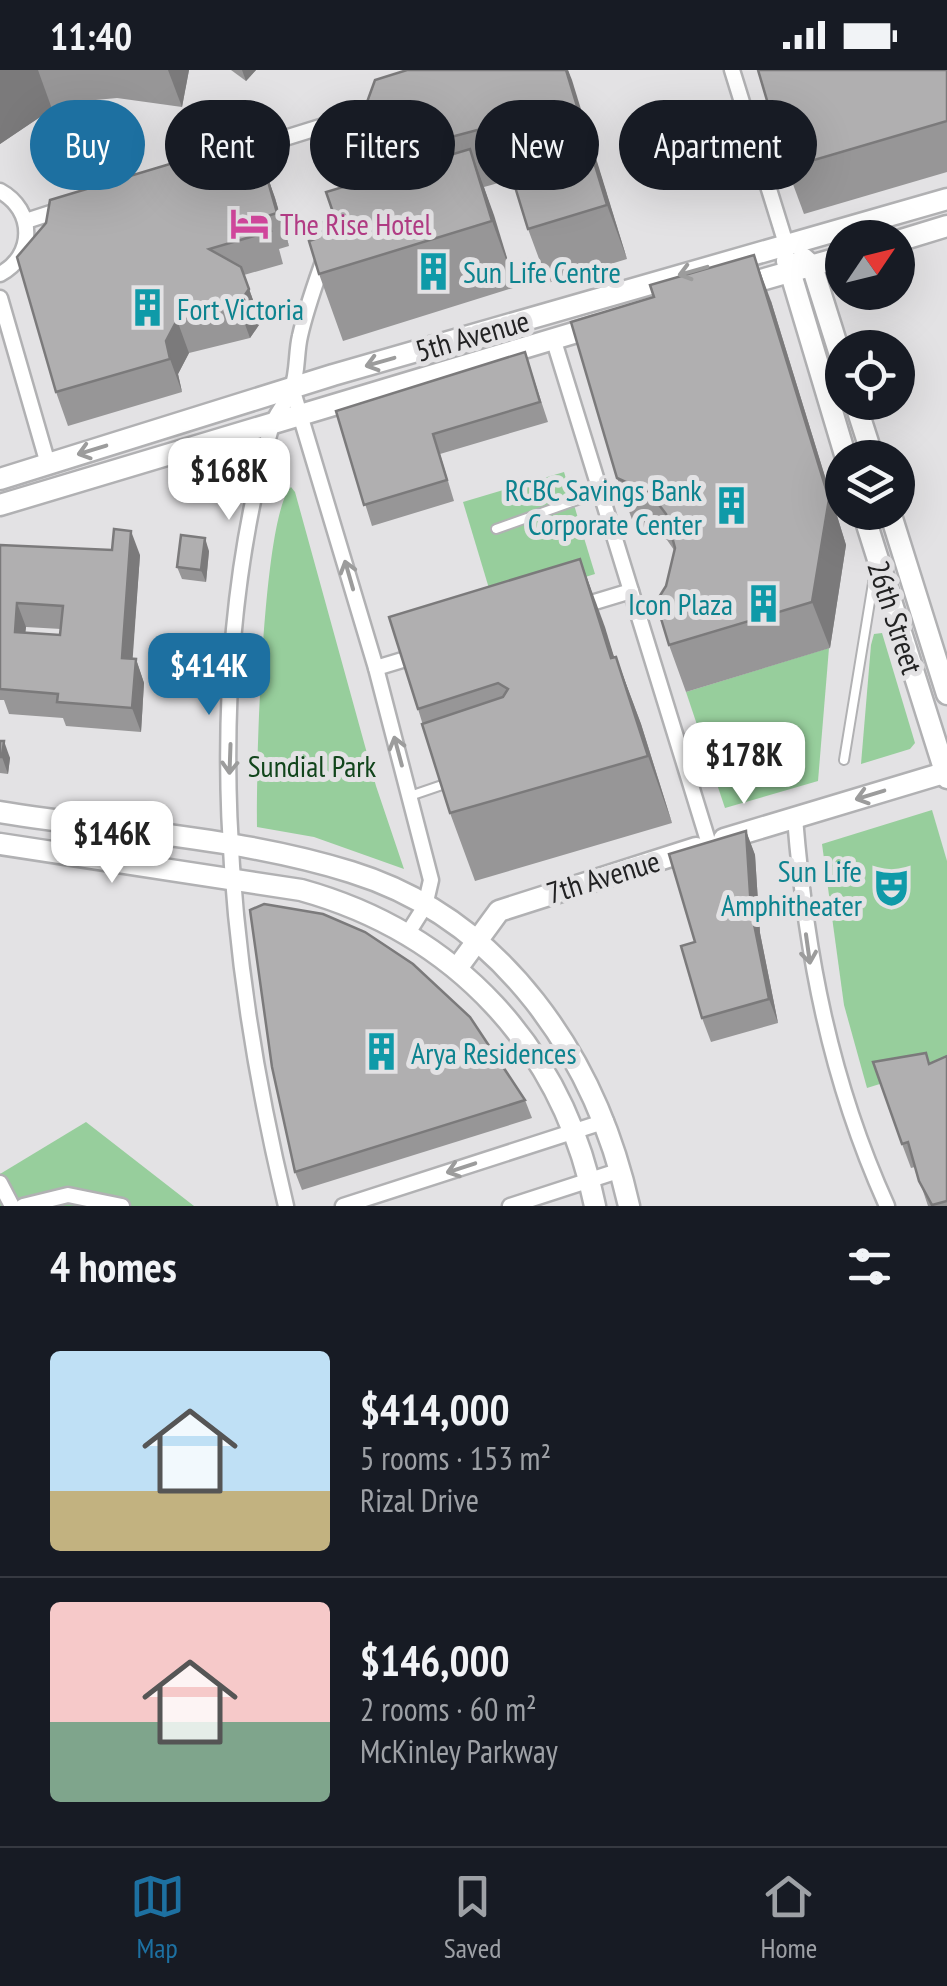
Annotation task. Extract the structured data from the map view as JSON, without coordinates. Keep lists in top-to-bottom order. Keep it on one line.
{"streets":{"main road":["5th Avenue","26th Street","7th Avenue"]},"crossings":[["26th Street","7th Avenue"]],"parks":["Sundial Park"],"places":{"hotel":["The Rise Hotel"],"building":["Sun Life Centre","Fort Victoria","RCBC Savings Bank Corporate Center","Icon Plaza","Arya Residences"],"theatre":["Sun Life Amphitheater"]},"north":"top right","page":{"status":"11:40","chip":["Buy","Rent","Filters","New","Apartment"],"price":["$168K","$414K","$178K","$146K"],"heading":"4 homes","list":[{"name":"$414,000","note":"5 rooms · 153 m² · Rizal Drive"},{"name":"$146,000","note":"2 rooms · 60 m² · McKinley Parkway"}],"tabs":["Map","Saved","Home"]}}
